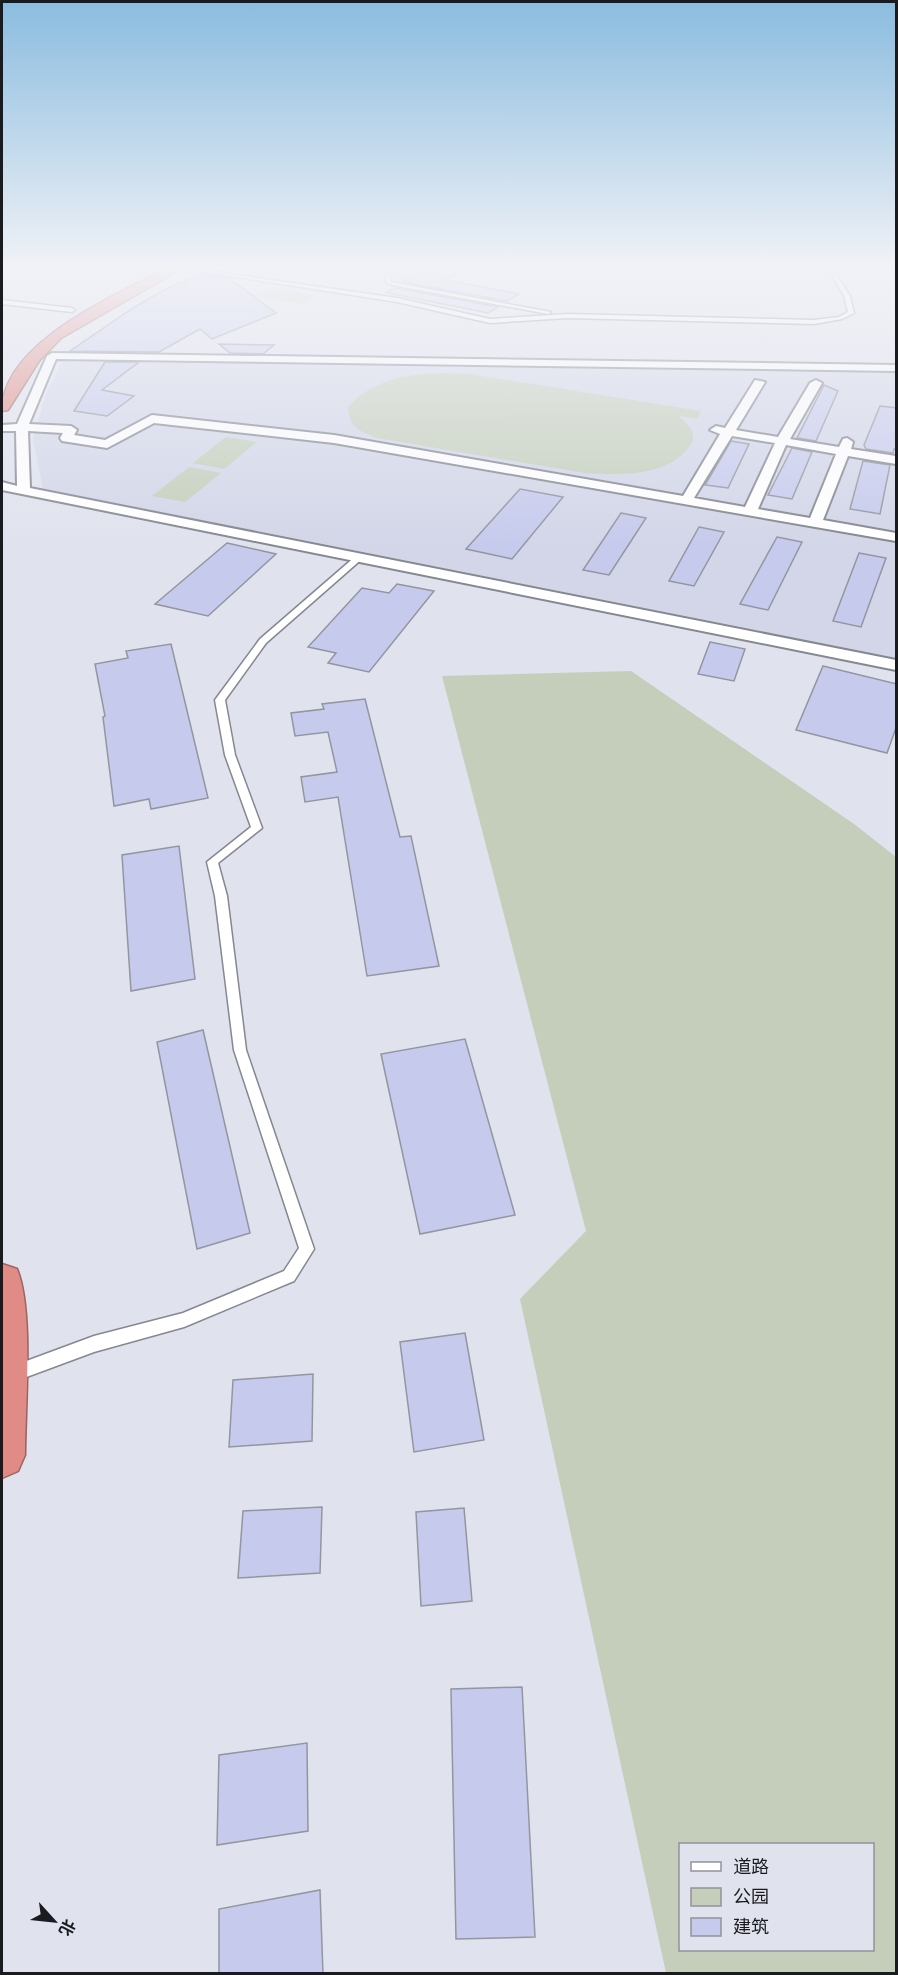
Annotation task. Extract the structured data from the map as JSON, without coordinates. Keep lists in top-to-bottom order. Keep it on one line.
{"legend":["道路","公园","建筑"],"north":"bottom right"}
